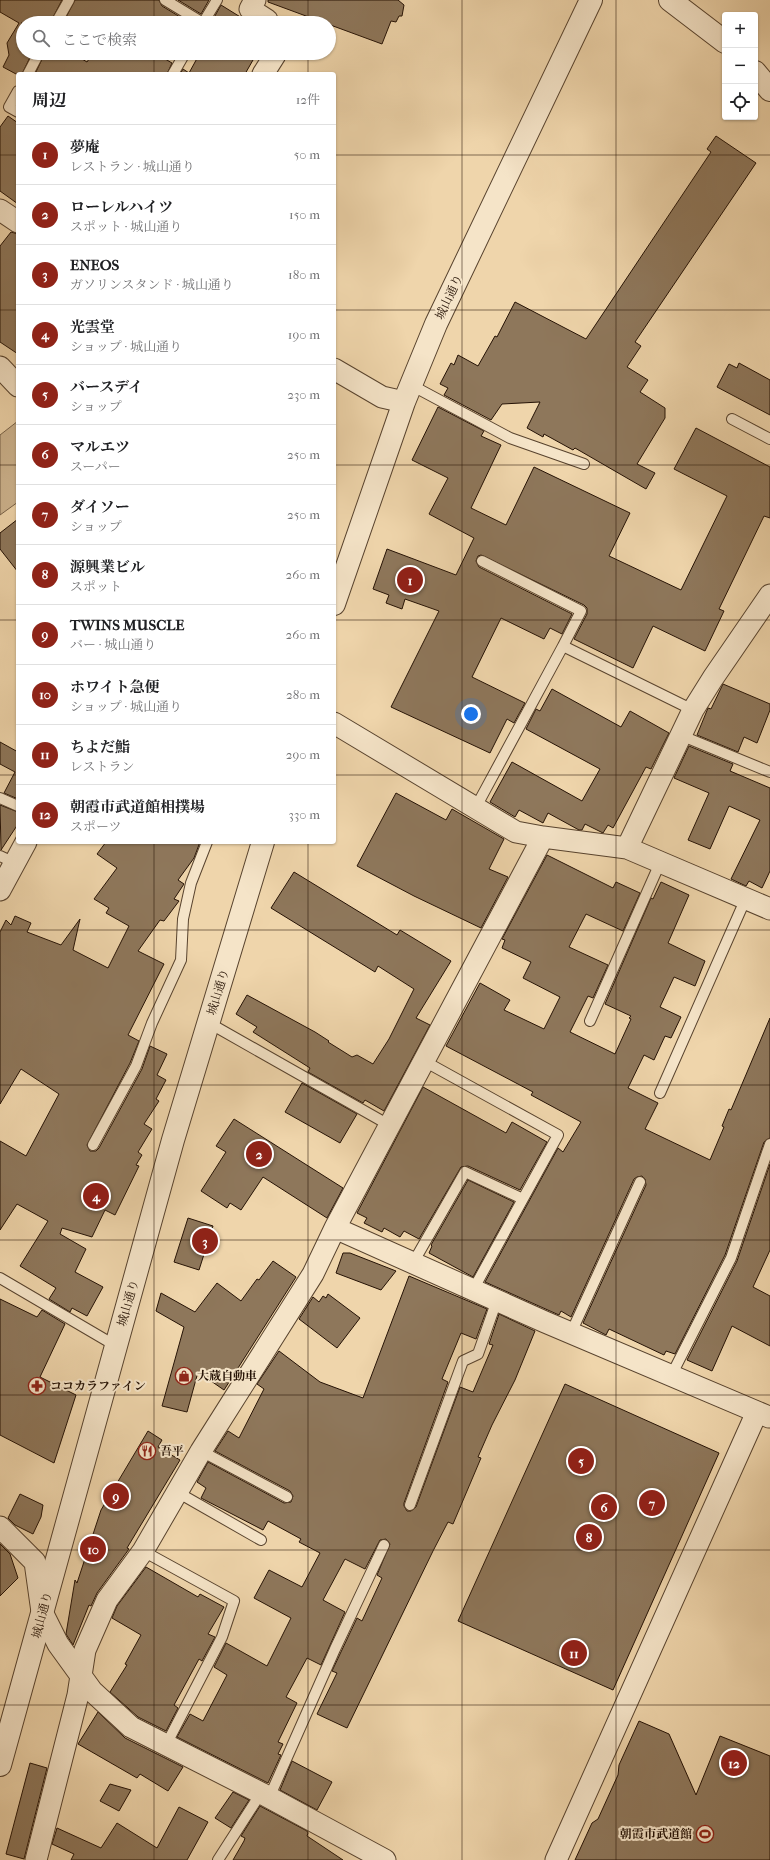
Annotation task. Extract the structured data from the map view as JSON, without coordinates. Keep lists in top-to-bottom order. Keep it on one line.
{"streets":{"street":["城山通り"]},"places":{"shop":["大蔵自動車"],"pharmacy":["ココカラファイン"],"restaurant":["吾平"],"sports":["朝霞市武道館"]},"page":{"map_buttons":["+","−"],"search":"ここで検索","heading":["周辺","12件"],"list":[{"mark":"1","name":"夢庵","note":"レストラン · 城山通り","value":"50 m"},{"mark":"2","name":"ローレルハイツ","note":"スポット · 城山通り","value":"150 m"},{"mark":"3","name":"ENEOS","note":"ガソリンスタンド · 城山通り","value":"180 m"},{"mark":"4","name":"光雲堂","note":"ショップ · 城山通り","value":"190 m"},{"mark":"5","name":"バースデイ","note":"ショップ","value":"230 m"},{"mark":"6","name":"マルエツ","note":"スーパー","value":"250 m"},{"mark":"7","name":"ダイソー","note":"ショップ","value":"250 m"},{"mark":"8","name":"源興業ビル","note":"スポット","value":"260 m"},{"mark":"9","name":"TWINS MUSCLE","note":"バー · 城山通り","value":"260 m"},{"mark":"10","name":"ホワイト急便","note":"ショップ · 城山通り","value":"280 m"},{"mark":"11","name":"ちよだ鮨","note":"レストラン","value":"290 m"},{"mark":"12","name":"朝霞市武道館相撲場","note":"スポーツ","value":"330 m"}],"pins":["1","2","4","3","5","9","7","6","8","10","11","12"]}}
